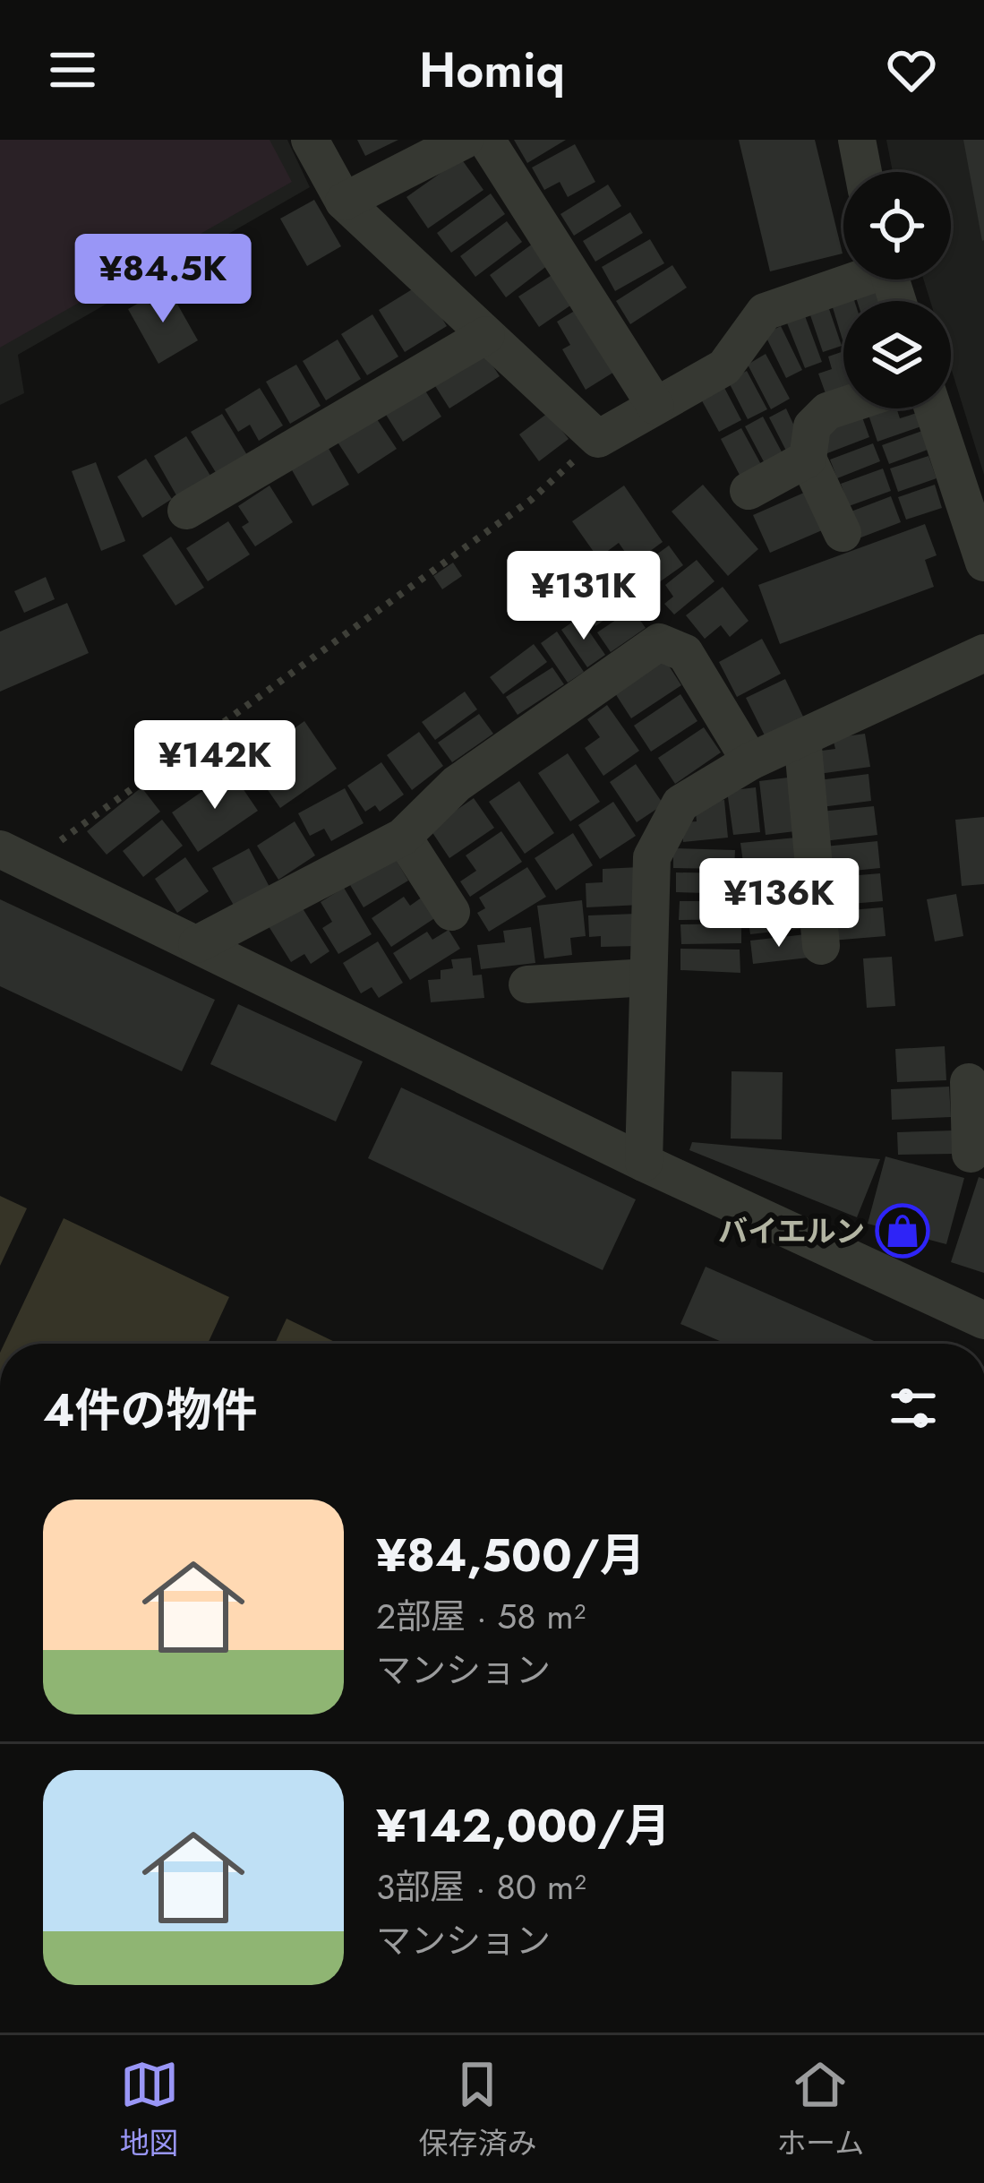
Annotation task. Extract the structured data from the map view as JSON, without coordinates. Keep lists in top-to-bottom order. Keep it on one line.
{"places":{"shop":["バイエルン"]},"page":{"header":"Homiq","price":["¥84.5K","¥131K","¥142K","¥136K"],"heading":"4件の物件","list":[{"name":"¥84,500/月","note":"2部屋 · 58 m² · マンション"},{"name":"¥142,000/月","note":"3部屋 · 80 m² · マンション"}],"tabs":["地図","保存済み","ホーム"]}}
